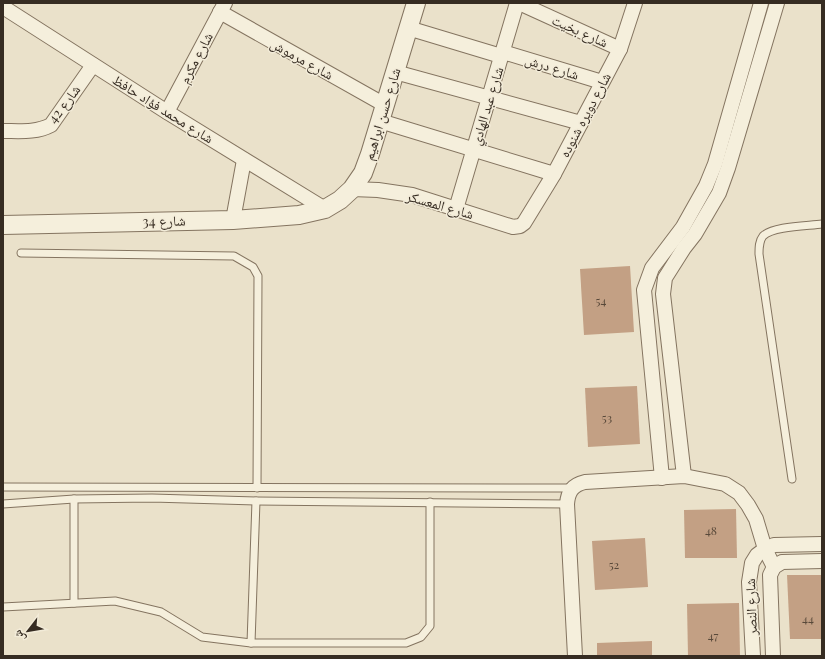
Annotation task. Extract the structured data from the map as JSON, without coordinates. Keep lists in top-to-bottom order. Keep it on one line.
{"streets":{"street":["شارع بخيت","شارع مكرم","شارع مرموش","شارع درش","شارع 42","شارع عبد الهادي","شارع محمد فؤاد حافظ","شارع حسن ابراهيم","شارع دويره شنوده","شارع المعسكر","شارع 34","شارع النصر"]},"crossings":[["شارع بخيت","شارع عبد الهادي"],["شارع بخيت","شارع دويره شنوده"],["شارع مكرم","شارع مرموش"],["شارع مكرم","شارع محمد فؤاد حافظ"],["شارع مرموش","شارع عبد الهادي"],["شارع مرموش","شارع حسن ابراهيم"],["شارع مرموش","شارع دويره شنوده"],["شارع درش","شارع عبد الهادي"],["شارع درش","شارع حسن ابراهيم"],["شارع درش","شارع دويره شنوده"],["شارع 42","شارع محمد فؤاد حافظ"],["شارع عبد الهادي","شارع المعسكر"],["شارع محمد فؤاد حافظ","شارع حسن ابراهيم"],["شارع محمد فؤاد حافظ","شارع 34"],["شارع حسن ابراهيم","شارع المعسكر"],["شارع حسن ابراهيم","شارع 34"],["شارع دويره شنوده","شارع المعسكر"]],"house_numbers":["54","53","48","52","44","47"],"north":"bottom left"}
